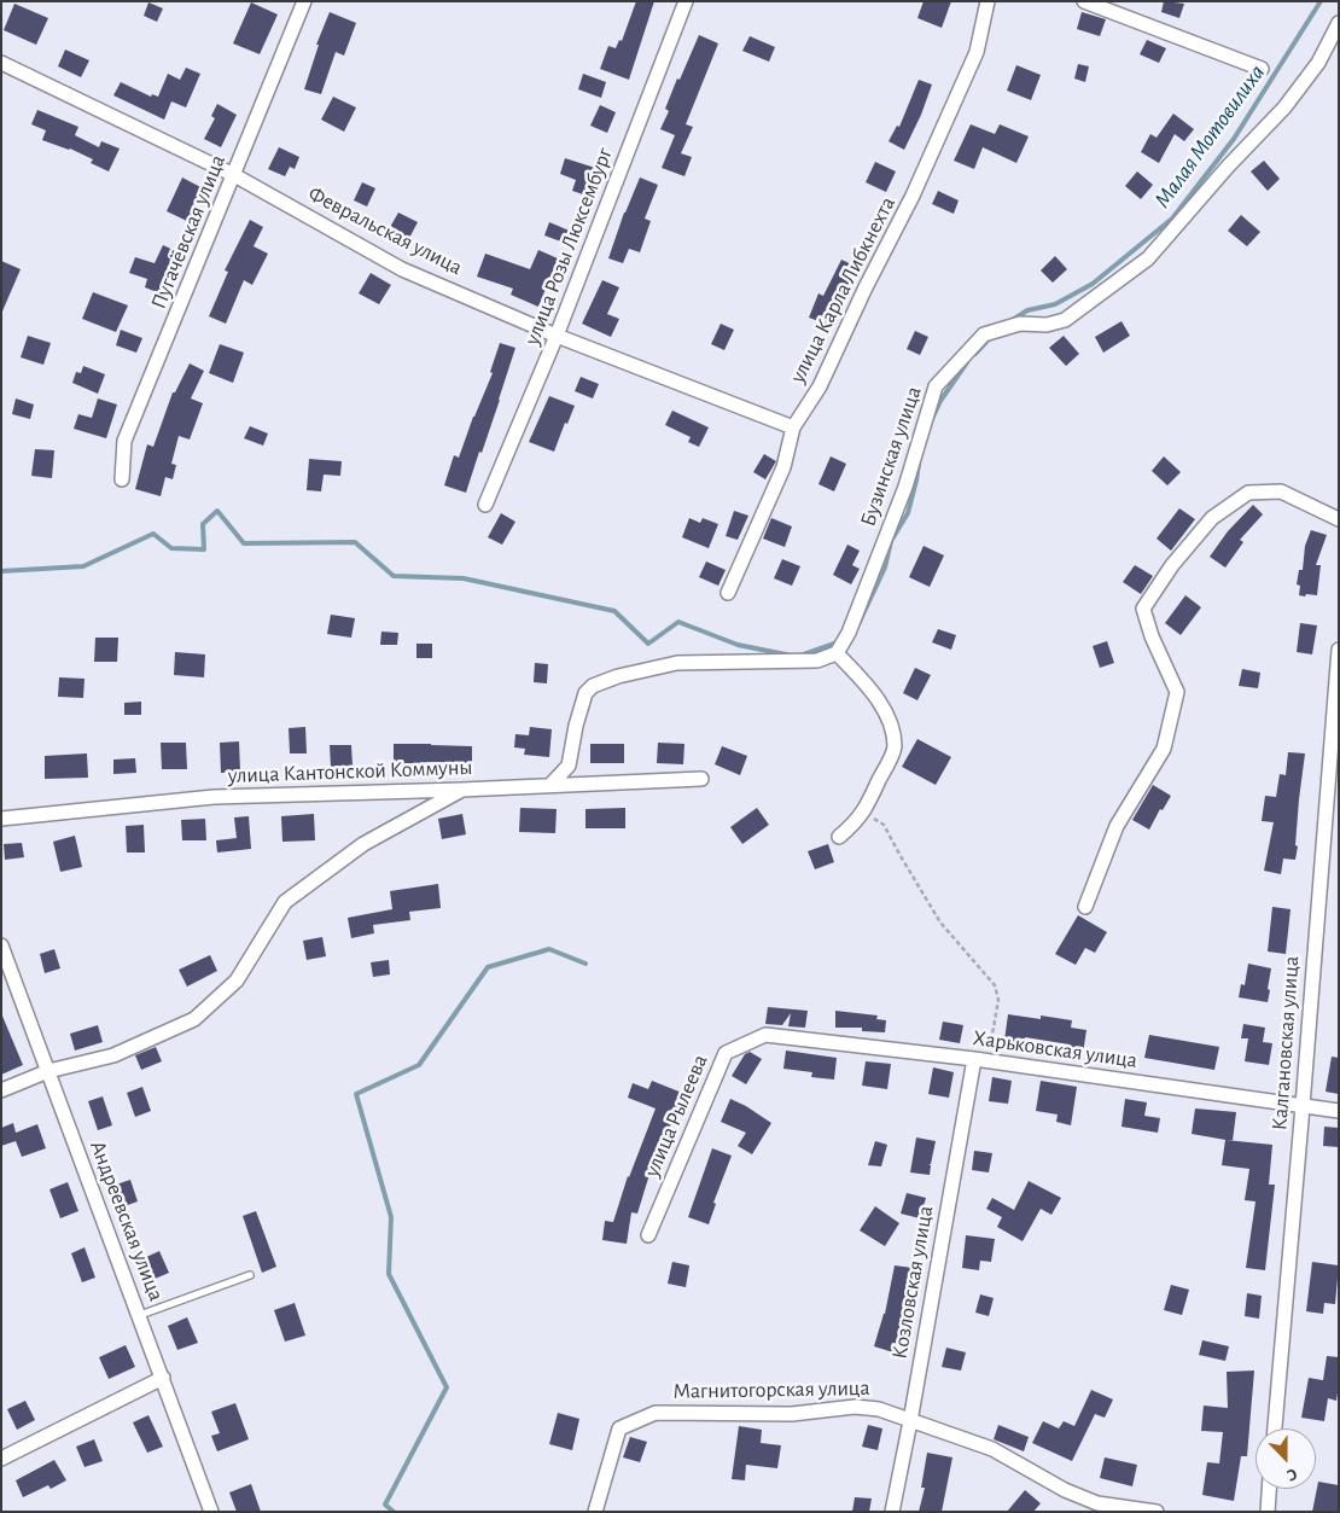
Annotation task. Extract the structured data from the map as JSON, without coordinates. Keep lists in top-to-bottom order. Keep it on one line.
{"streets":{"street":["Февральская улица","Пугачёвская улица","улица Розы Люксембург","улица Карла Либкнехта","Бузинская улица","улица Кантонской Коммуны","Калгановская улица","Харьковская улица","улица Рылеева","Андреевская улица","Козловская улица","Магнитогорская улица"]},"crossings":[["Февральская улица","Пугачёвская улица"],["Февральская улица","улица Розы Люксембург"],["Февральская улица","улица Карла Либкнехта"],["Калгановская улица","Харьковская улица"],["Харьковская улица","улица Рылеева"],["Харьковская улица","Козловская улица"],["Козловская улица","Магнитогорская улица"]],"water":["Малая Мотовилиха"],"north":"bottom"}
